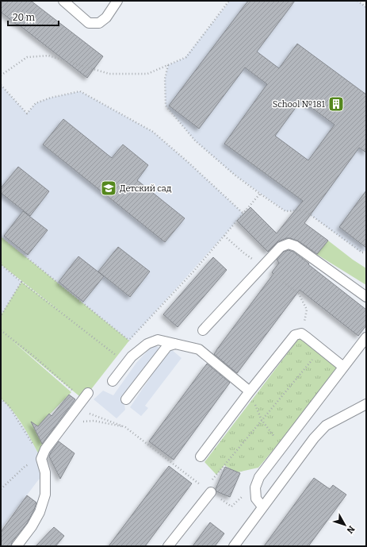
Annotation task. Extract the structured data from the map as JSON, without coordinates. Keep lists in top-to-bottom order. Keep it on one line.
{"places":{"building":["School №181"],"school or university":["Детский сад"]},"scale_bar":"20 m","north":"bottom right"}
